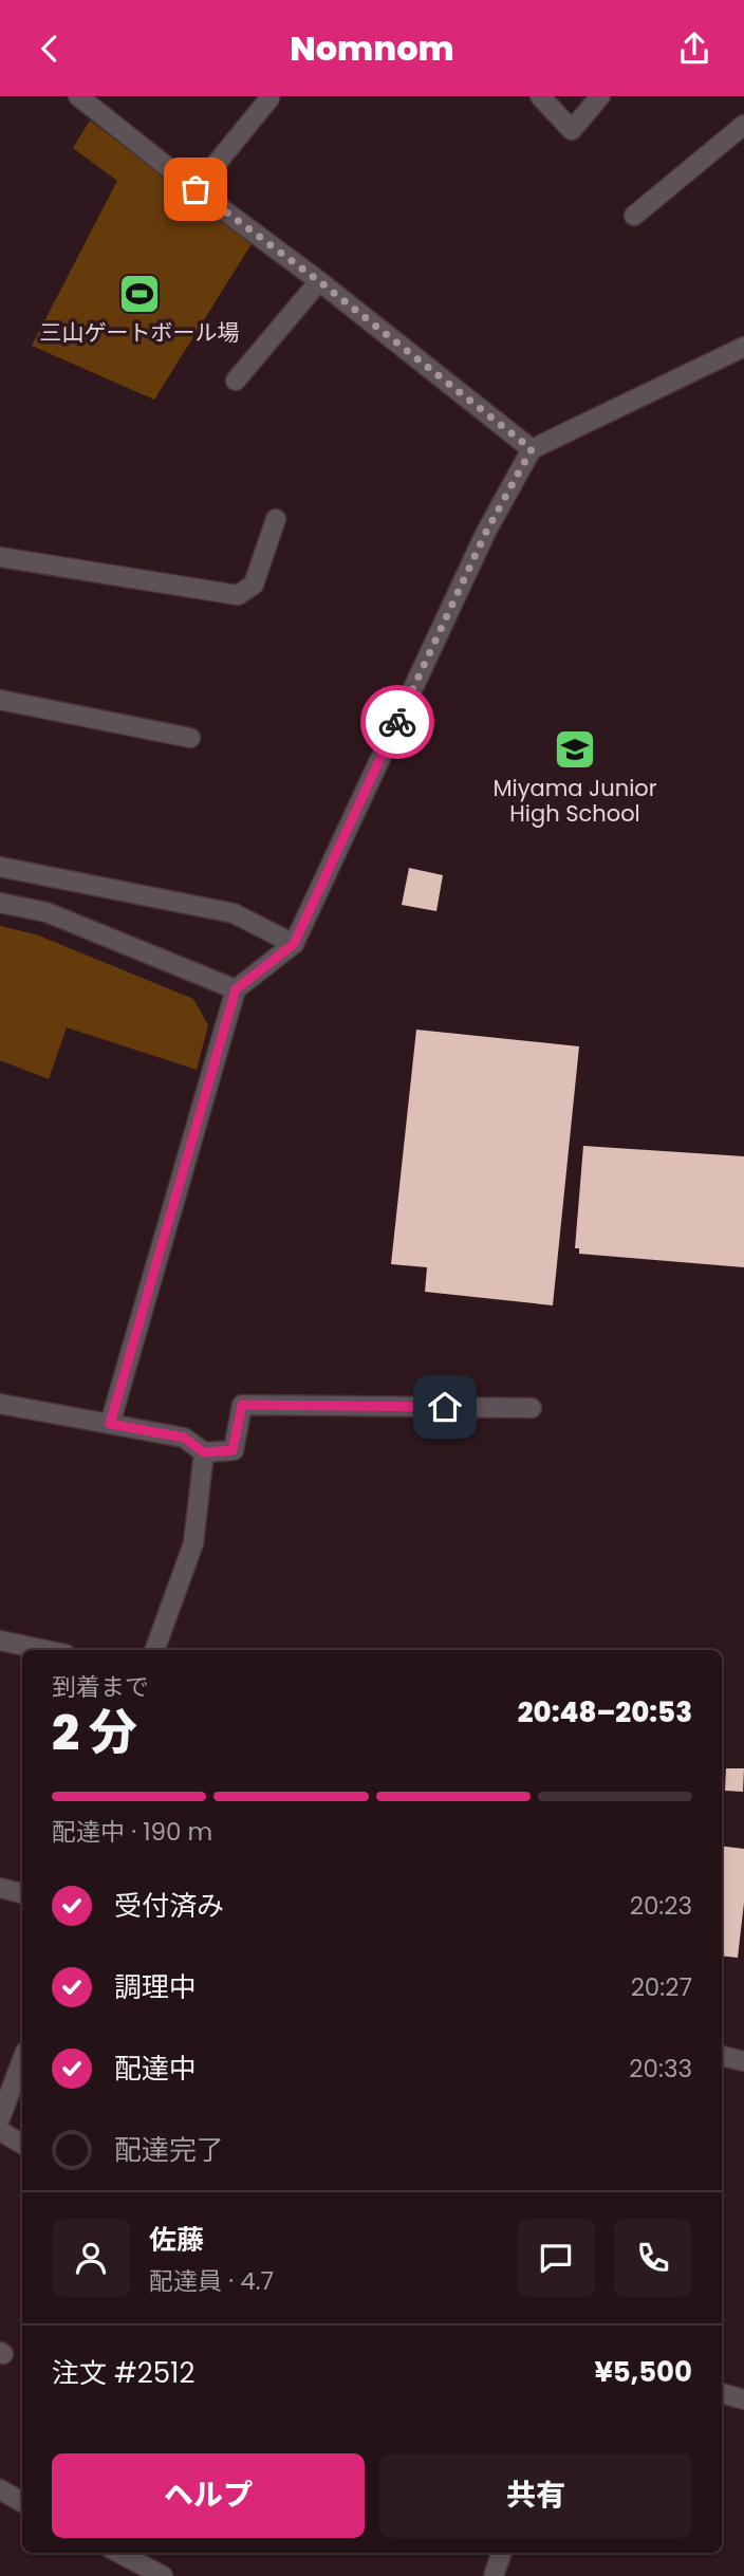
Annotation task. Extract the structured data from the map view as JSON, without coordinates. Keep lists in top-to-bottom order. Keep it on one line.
{"places":{"sports":["三山ゲートボール場"],"school or university":["Miyama Junior High School"]},"page":{"header":"Nomnom","heading":["2 分","到着まで","20:48–20:53"],"panel":["佐藤","配達員 · 4.7","注文 #2512","¥5,500"],"bar":"配達中 · 190 m","list":[["受付済み","20:23"],["調理中","20:27"],["配達中","20:33"],"配達完了"],"buttons":["ヘルプ","共有"]}}
